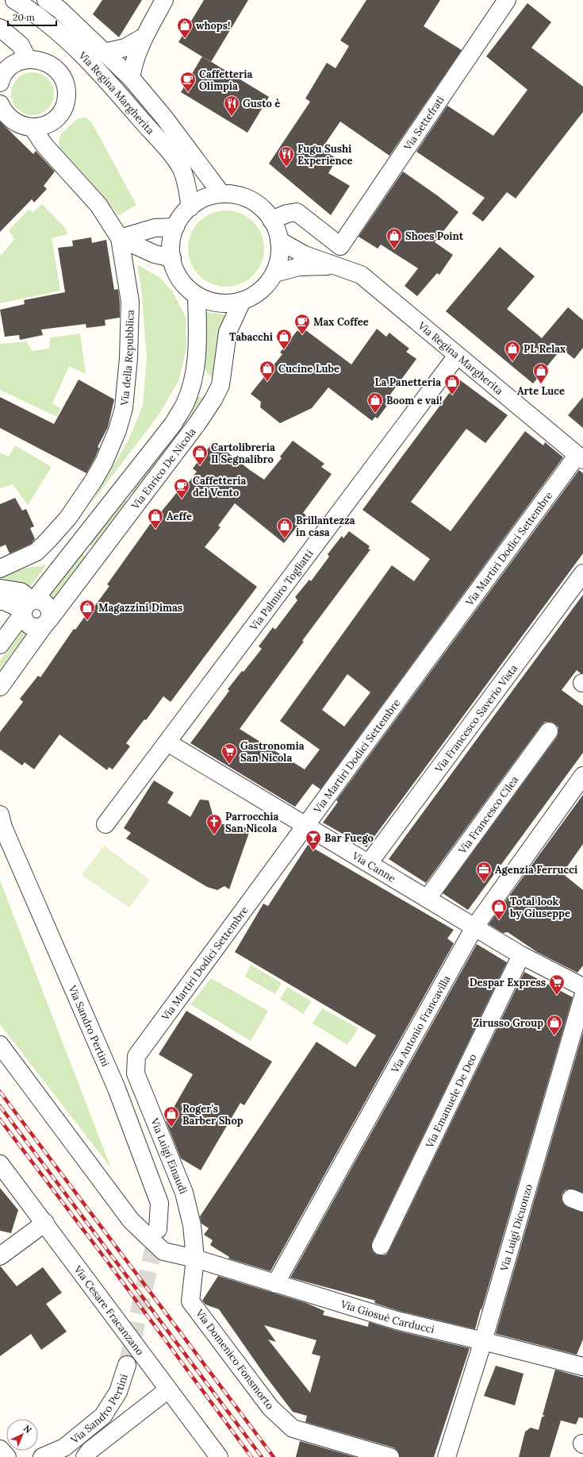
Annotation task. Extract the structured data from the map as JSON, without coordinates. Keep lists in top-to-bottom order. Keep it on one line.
{"streets":{"street":["Via Regina Margherita","Via Settefrati","Via della Repubblica","Via Enrico De Nicola","Via Martiri Dodici Settembre","Via Palmiro Togliatti","Via Francesco Saverio Vista","Via Francesco Cilea","Via Canne","Via Antonio Francavilla","Via Sandro Pertini","Via Emanuele De Deo","Via Luigi Einaudi","Via Luigi Dicuonzo","Via Cesare Fracanzano","Via Giosuè Carducci","Via Domenico Fonsmorto"]},"crossings":[["Via Regina Margherita","Via Settefrati"],["Via Regina Margherita","Via Enrico De Nicola"],["Via Regina Margherita","Via Martiri Dodici Settembre"],["Via Regina Margherita","Via Palmiro Togliatti"],["Via Settefrati","Via Enrico De Nicola"],["Via Martiri Dodici Settembre","Via Canne"],["Via Martiri Dodici Settembre","Via Luigi Einaudi"],["Via Palmiro Togliatti","Via Canne"],["Via Francesco Saverio Vista","Via Canne"],["Via Francesco Cilea","Via Canne"],["Via Canne","Via Antonio Francavilla"],["Via Canne","Via Emanuele De Deo"],["Via Antonio Francavilla","Via Giosuè Carducci"],["Via Luigi Einaudi","Via Giosuè Carducci"],["Via Luigi Einaudi","Via Domenico Fonsmorto"],["Via Luigi Dicuonzo","Via Giosuè Carducci"],["Via Giosuè Carducci","Via Domenico Fonsmorto"]],"places":{"shop":["whops!","Shoes Point","Tabacchi","PL Relax","Cucine Lube","Arte Luce","La Panetteria","Boom e vai!","Cartolibreria Il Segnalibro","Aeffe","Brillantezza in casa","Magazzini Dimas","Total look by Giuseppe","Zirusso Group","Roger's Barber Shop"],"cafe":["Caffetteria Olimpia","Max Coffee","Caffetteria del Vento"],"restaurant":["Gusto è","Fugu Sushi Experience"],"supermarket":["Gastronomia San Nicola","Despar Express"],"church":["Parrocchia San Nicola"],"bar":["Bar Fuego"],"office":["Agenzia Ferrucci"]},"scale_bar":"20 m","north":"top right"}
